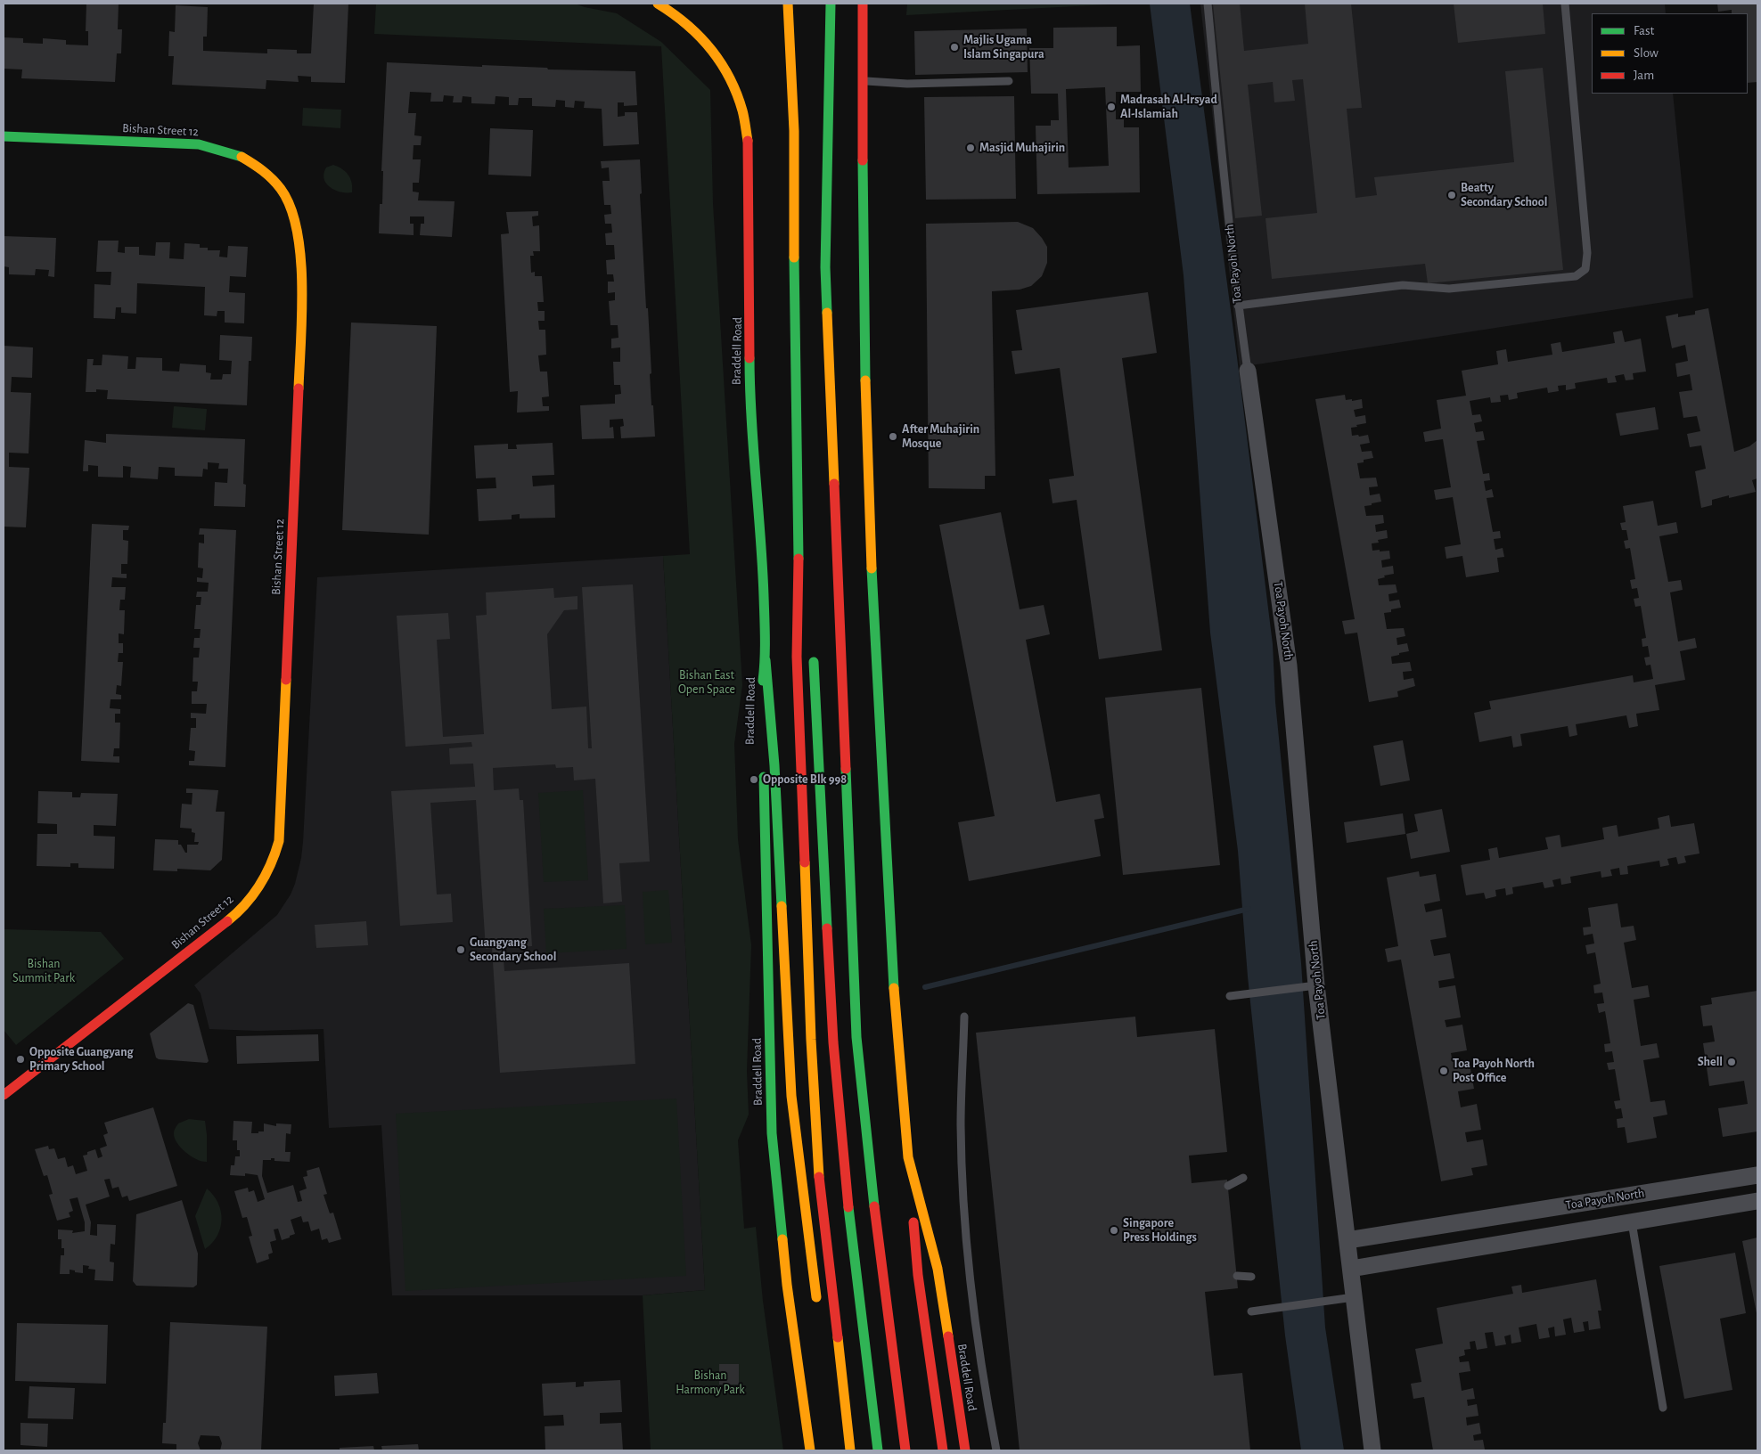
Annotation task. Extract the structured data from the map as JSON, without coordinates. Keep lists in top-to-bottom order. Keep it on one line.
{"streets":{"main road":["Bishan Street 12","Braddell Road"],"street":["Toa Payoh North"]},"parks":["Bishan East Open Space","Bishan Summit Park","Bishan Harmony Park"],"places":["Majlis Ugama Islam Singapura","Madrasah Al-Irsyad Al-Islamiah","Masjid Muhajirin","Beatty Secondary School","After Muhajirin Mosque","Opposite Blk 998","Guangyang Secondary School","Opposite Guangyang Primary School","Shell","Toa Payoh North Post Office","Singapore Press Holdings"],"legend":["Fast","Slow","Jam"]}
